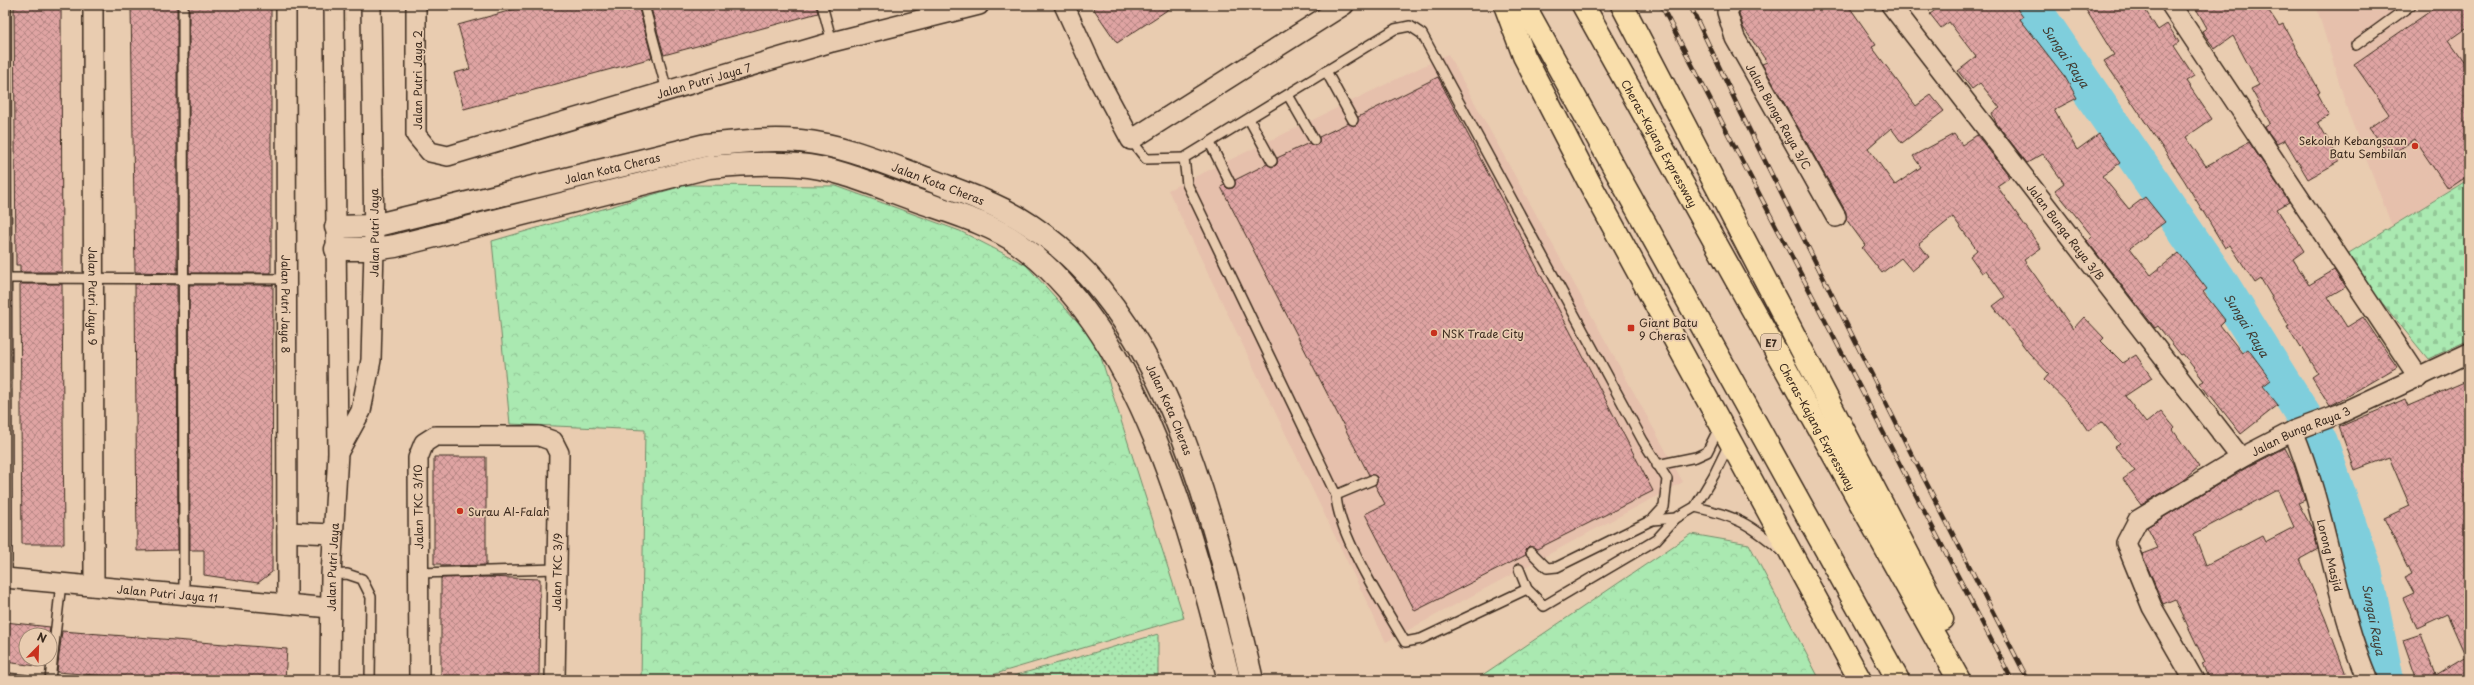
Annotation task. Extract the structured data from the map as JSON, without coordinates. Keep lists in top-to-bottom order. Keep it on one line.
{"streets":{"highway":["Cheras–Kajang Expressway","E7"],"street":["Jalan Putri Jaya 2","Jalan Putri Jaya 7","Jalan Bunga Raya 3/C","Jalan Kota Cheras","Jalan Putri Jaya","Jalan Bunga Raya 3/B","Jalan Putri Jaya 9","Jalan Putri Jaya 8","Jalan Bunga Raya 3","Jalan TKC 3/10","Lorong Masjid","Jalan TKC 3/9","Jalan Putri Jaya 11"]},"crossings":[["Jalan Putri Jaya 2","Jalan Putri Jaya 7"],["Jalan Kota Cheras","Jalan Putri Jaya"],["Jalan Putri Jaya","Jalan Putri Jaya 11"],["Jalan Bunga Raya 3/B","Jalan Bunga Raya 3"],["Jalan Putri Jaya 9","Jalan Putri Jaya 11"],["Jalan Putri Jaya 8","Jalan Putri Jaya 11"],["Jalan Bunga Raya 3","Lorong Masjid"],["Jalan TKC 3/10","Jalan TKC 3/9"]],"water":["Sungai Raya"],"places":{"other":["Sekolah Kebangsaan Batu Sembilan","NSK Trade City","Surau Al-Falah"],"transit":["Giant Batu 9 Cheras"]},"north":"top right"}
